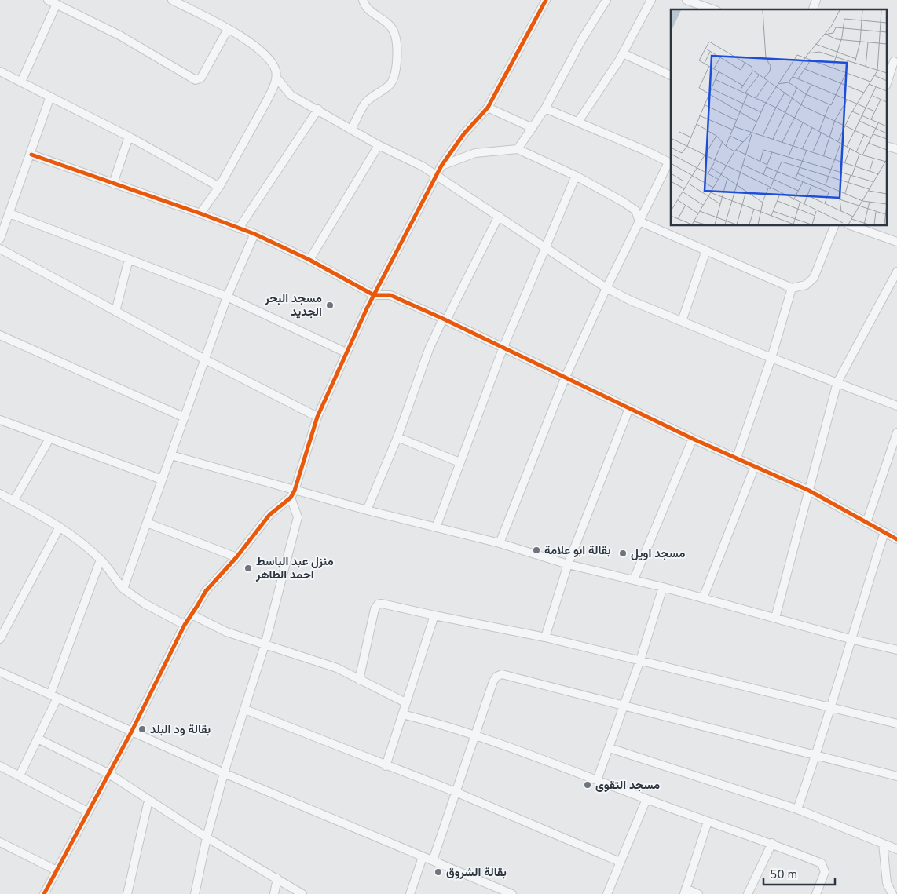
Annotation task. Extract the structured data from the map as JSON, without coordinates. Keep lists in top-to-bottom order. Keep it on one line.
{"places":["مسجد البحر الجديد","بقالة ابو علامة","مسجد اويل","منزل عبد الباسط احمد الطاهر","بقالة ود البلد","مسجد التقوى","بقالة الشروق"],"scale_bar":"50 m"}
